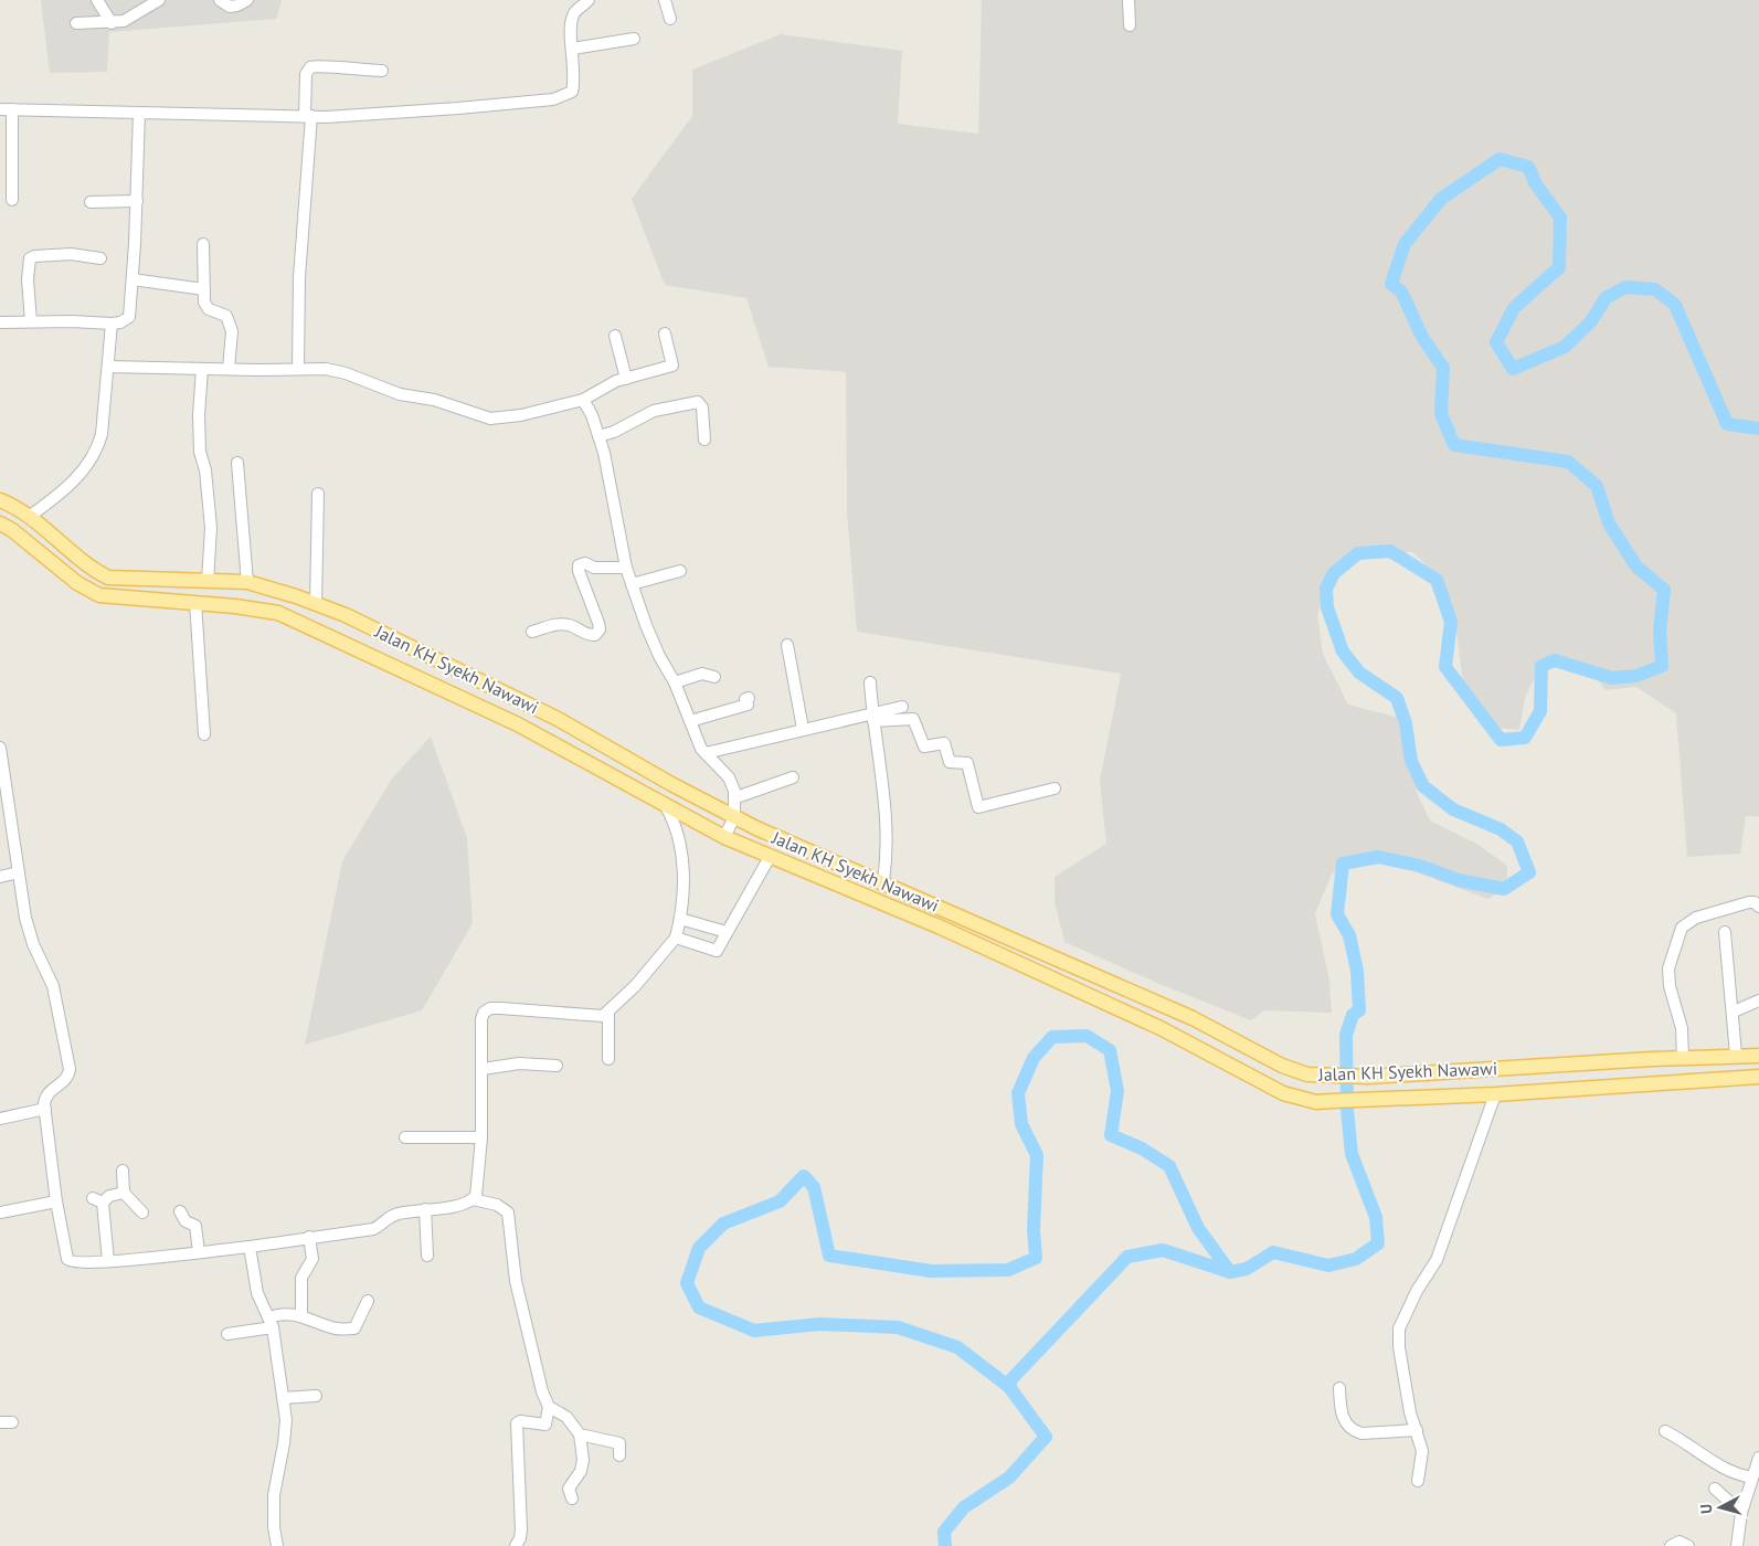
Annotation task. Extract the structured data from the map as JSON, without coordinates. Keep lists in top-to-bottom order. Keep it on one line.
{"streets":{"main road":["Jalan KH Syekh Nawawi"]},"north":"left"}
